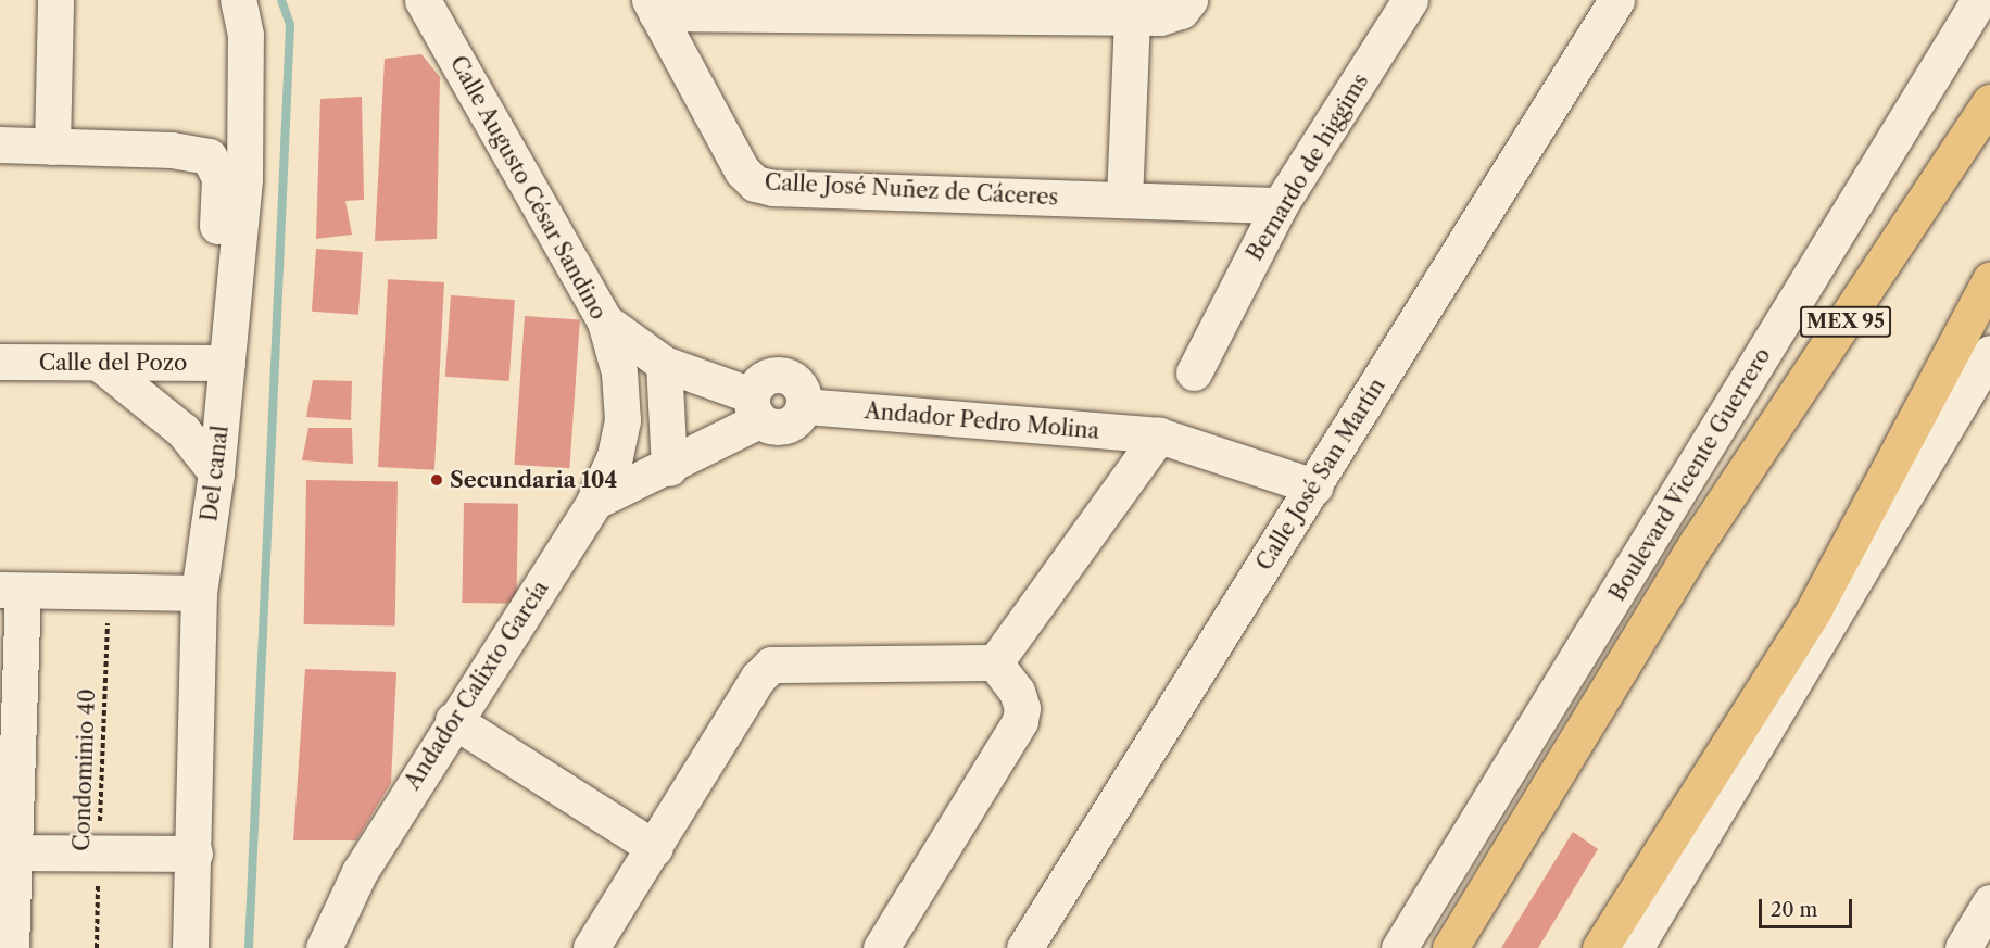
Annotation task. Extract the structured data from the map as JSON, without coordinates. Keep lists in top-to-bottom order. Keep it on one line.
{"streets":{"main road":["MEX 95"],"street":["Bernardo de higgims","Calle Augusto César Sandino","Calle José Nuñez de Cáceres","Calle del Pozo","Andador Pedro Molina","Del canal","Calle José San Martín","Boulevard Vicente Guerrero","Andador Calixto García"],"path":["Condominio 40"]},"crossings":[["Bernardo de higgims","Calle José Nuñez de Cáceres"],["Calle Augusto César Sandino","Andador Calixto García"],["Calle del Pozo","Del canal"],["Andador Pedro Molina","Calle José San Martín"]],"places":["Secundaria 104"],"scale_bar":"20 m"}
